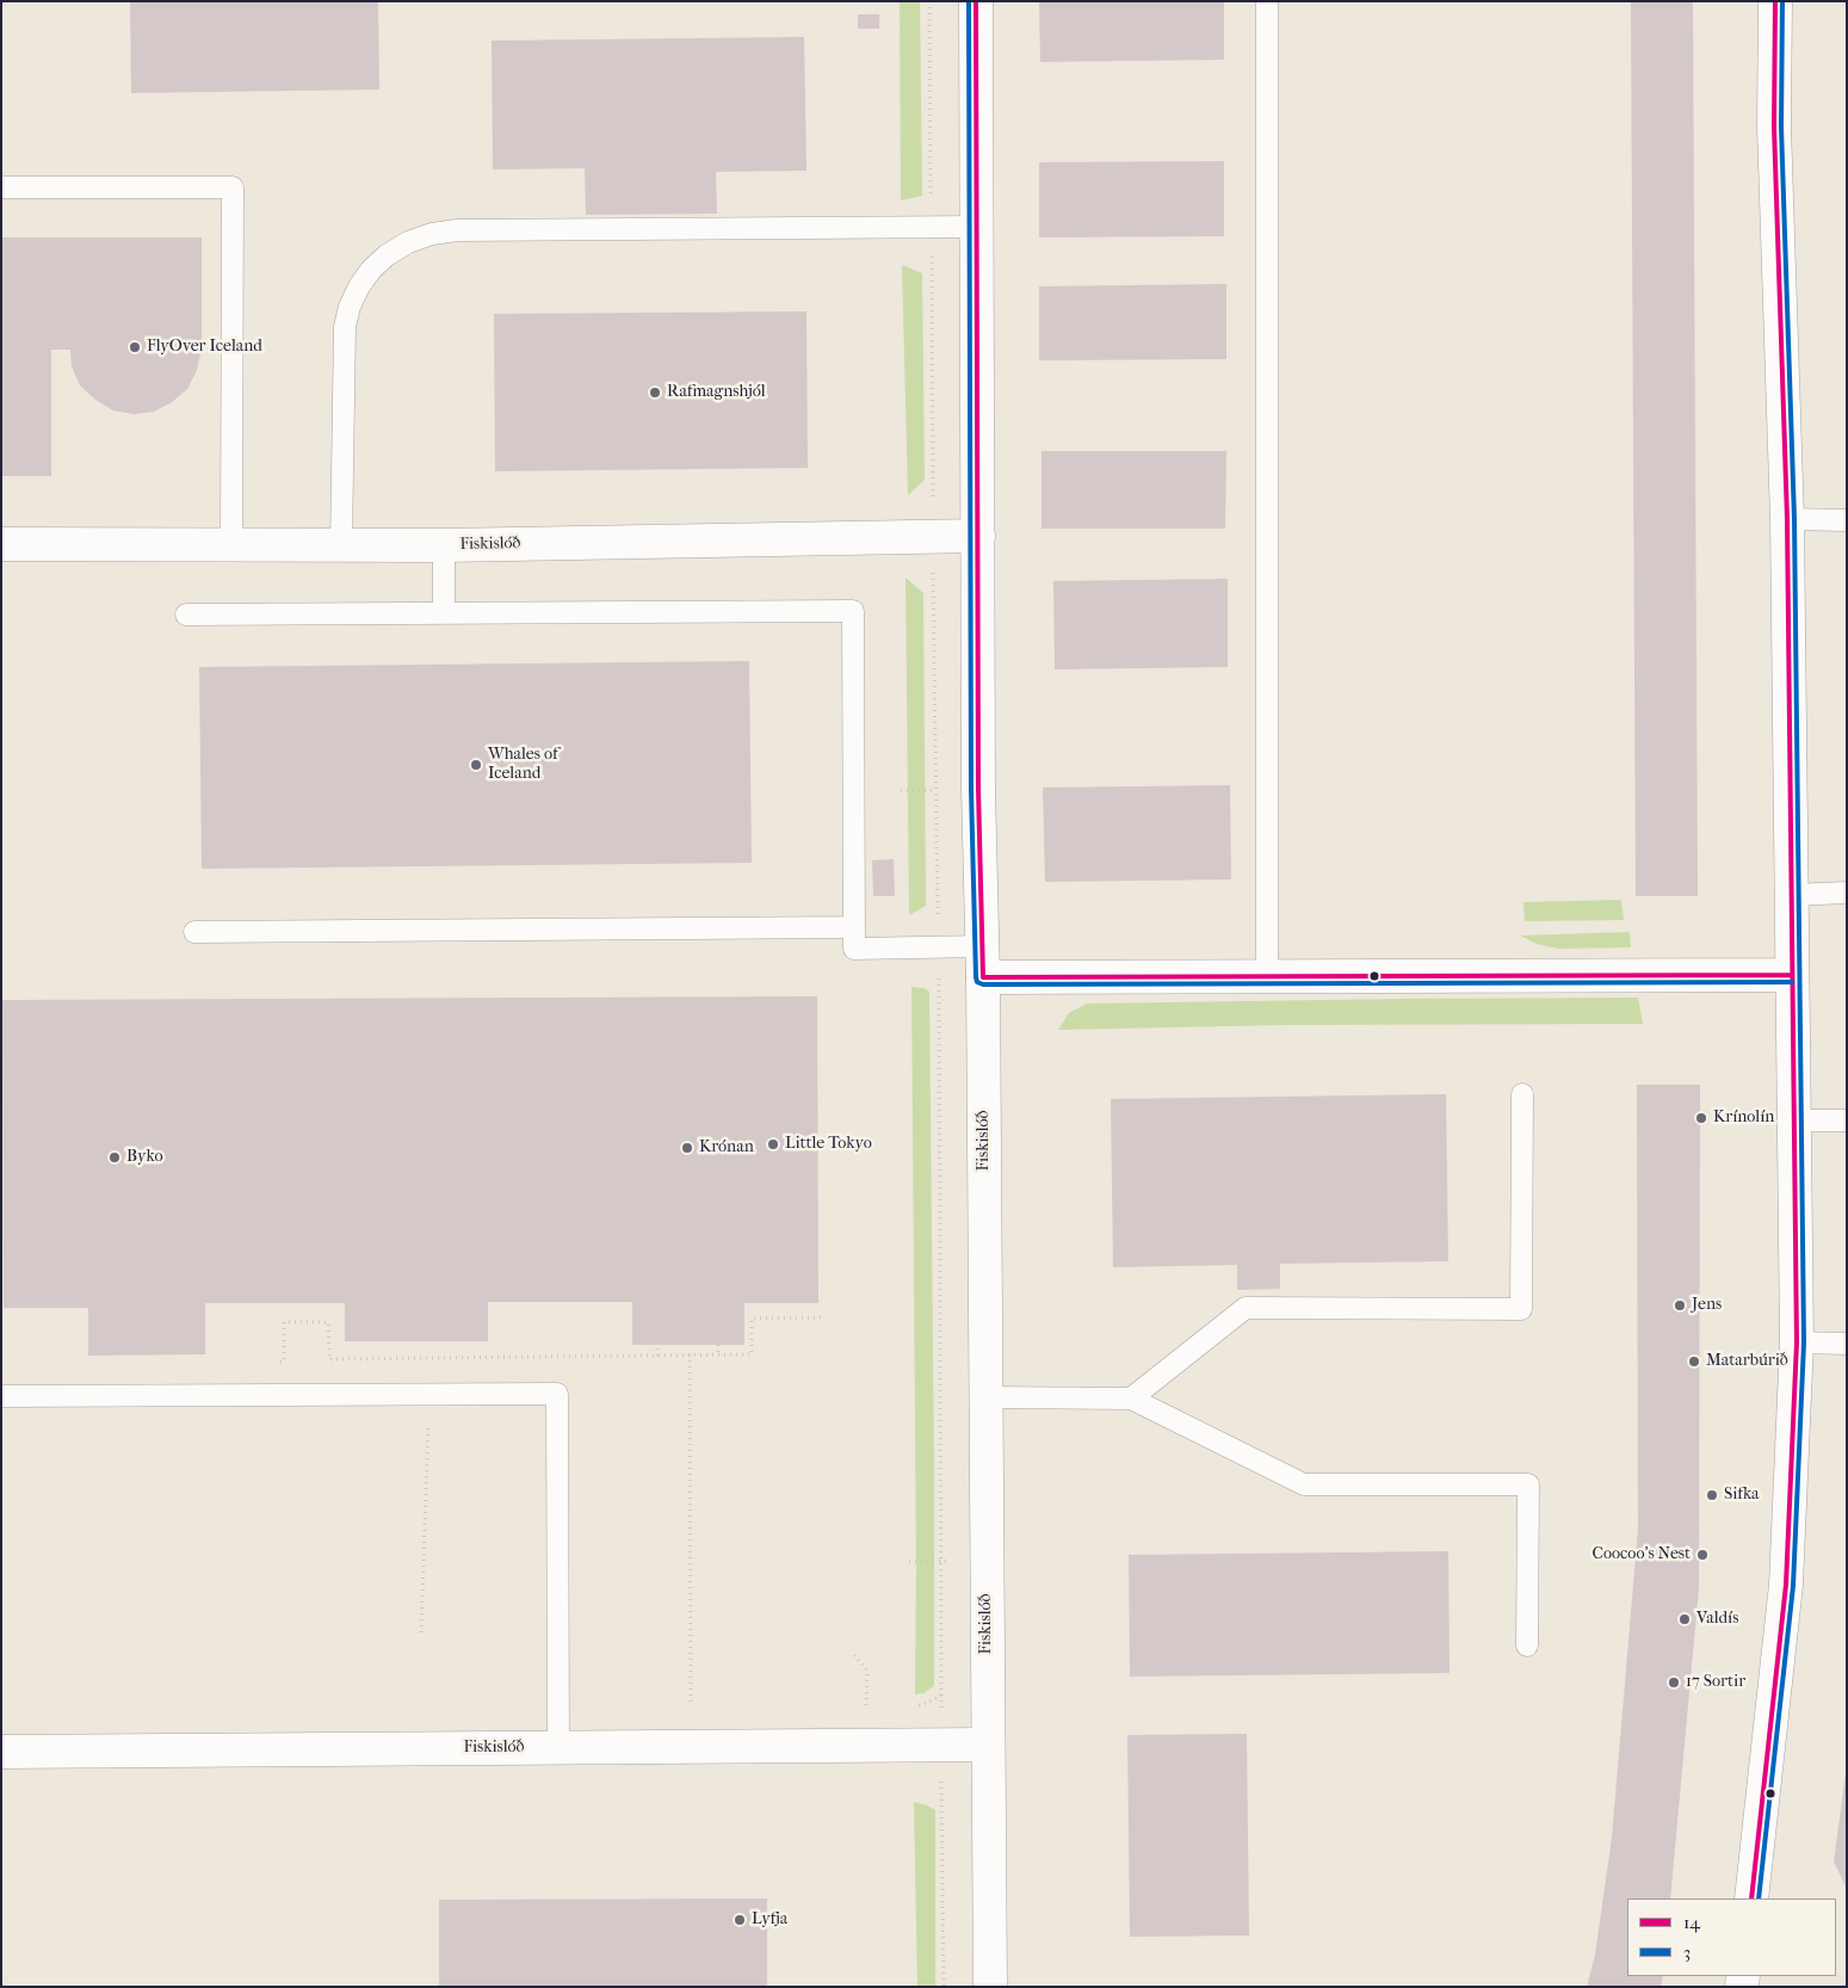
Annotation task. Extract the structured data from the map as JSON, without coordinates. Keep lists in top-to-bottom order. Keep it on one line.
{"streets":{"street":["Fiskislóð"]},"places":["FlyOver Iceland","Rafmagnshjól","Whales of Iceland","Krínolín","Little Tokyo","Krónan","Byko","Jens","Matarbúrið","Sifka","Coocoo's Nest","Valdís","17 Sortir","Lyfja"],"lines":["transit line 14","transit line 3"],"legend":["14","3"]}
